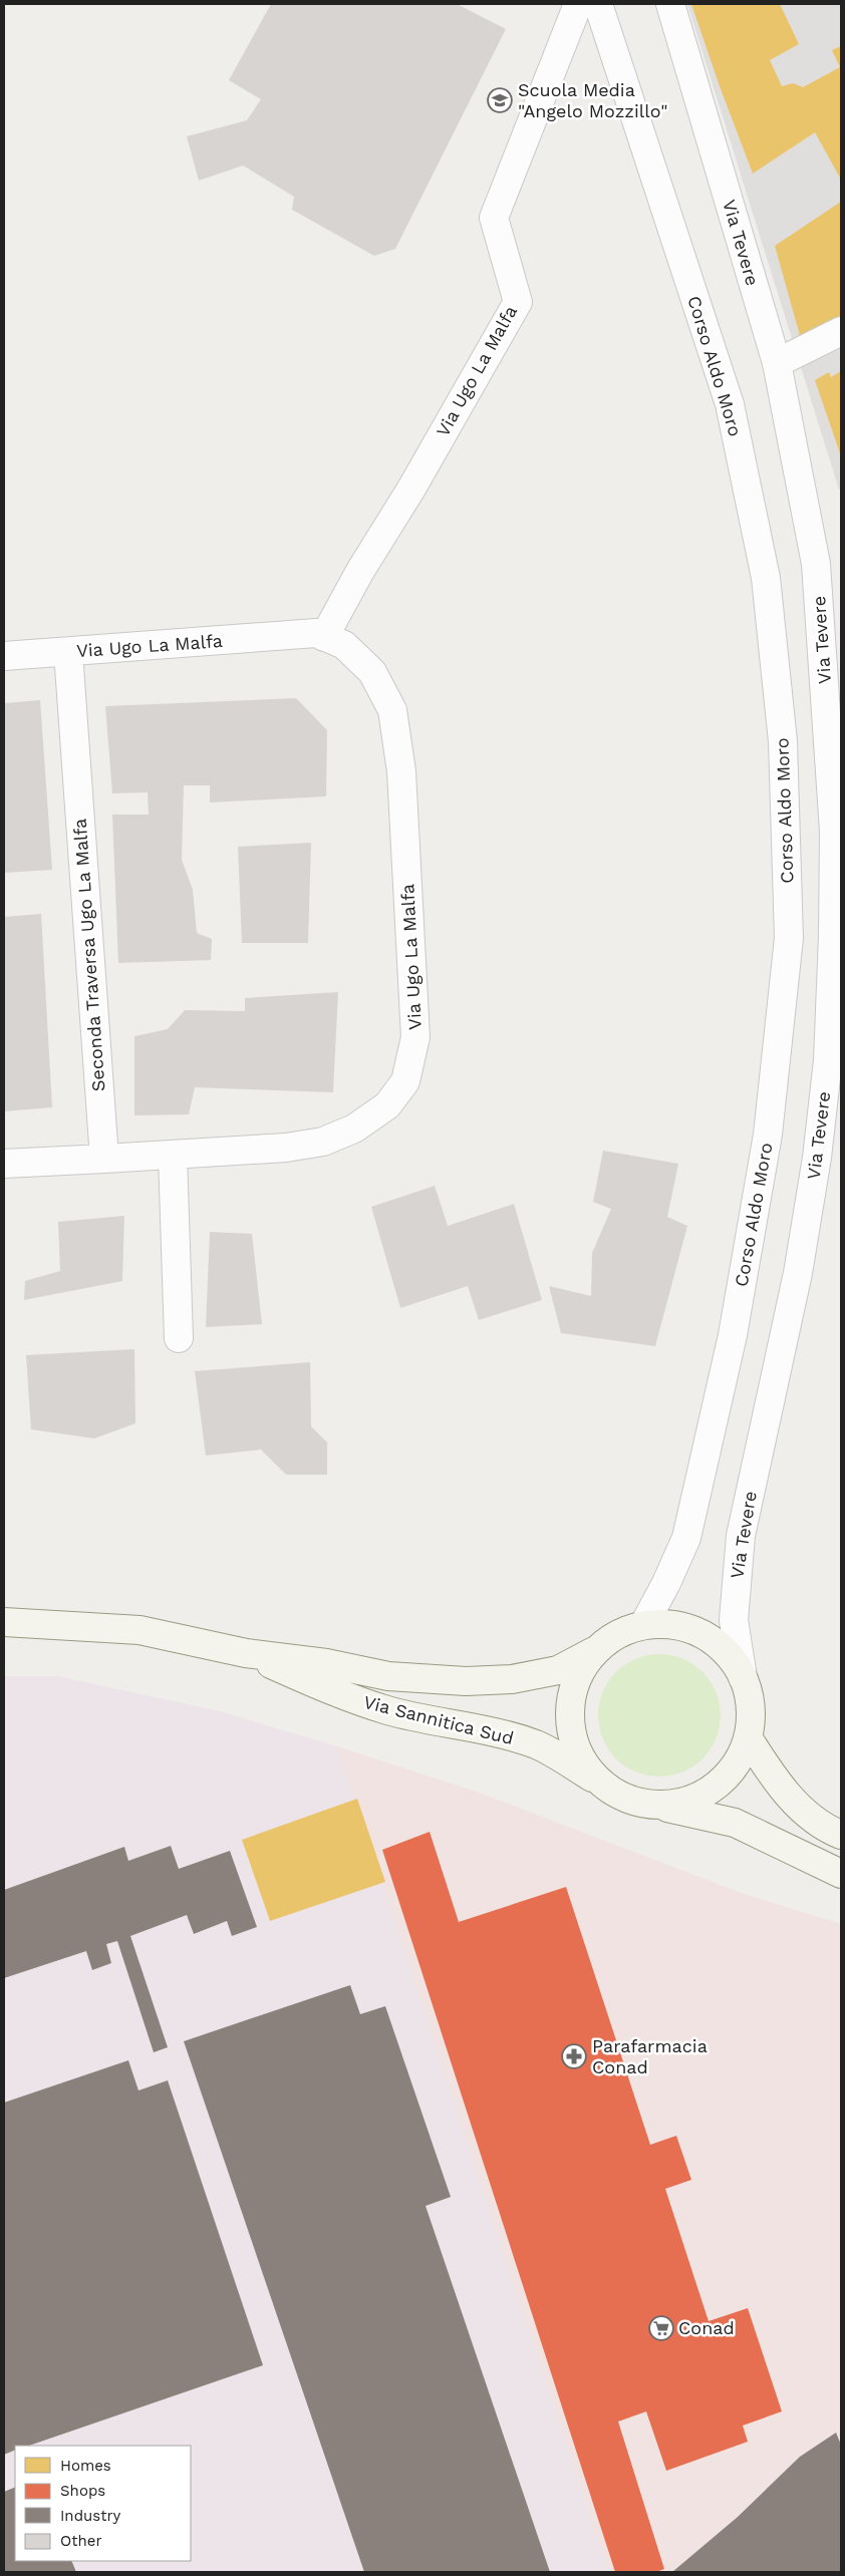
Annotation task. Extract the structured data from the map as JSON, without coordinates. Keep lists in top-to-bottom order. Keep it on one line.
{"streets":{"main road":["Via Sannitica Sud"],"street":["Via Tevere","Corso Aldo Moro","Via Ugo La Malfa","Seconda Traversa Ugo La Malfa"]},"crossings":[["Via Ugo La Malfa","Seconda Traversa Ugo La Malfa"]],"places":{"school or university":["Scuola Media \"Angelo Mozzillo\""],"pharmacy":["Parafarmacia Conad"],"supermarket":["Conad"]},"legend":["Homes","Shops","Industry","Other"]}
